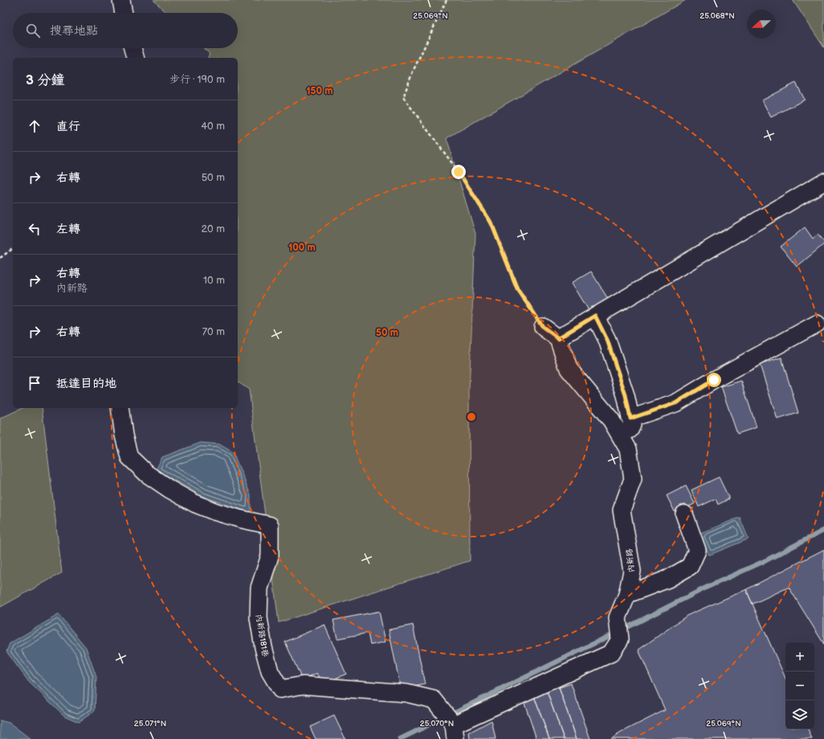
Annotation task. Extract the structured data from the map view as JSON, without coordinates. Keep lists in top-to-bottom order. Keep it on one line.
{"streets":{"street":["內新路","內新路181巷"]},"crossings":[["內新路","內新路181巷"]],"north":"left","page":{"search":"搜尋地點","heading":["3 分鐘","步行 · 190 m"],"list":[["直行","40 m"],["右轉","50 m"],["左轉","20 m"],["右轉","內新路","10 m"],["右轉","70 m"],"抵達目的地"],"map_buttons":["+","−"]},"coordinates":["25.069°N","25.068°N","25.071°N","25.070°N"],"rings":["150 m","100 m","50 m"]}
